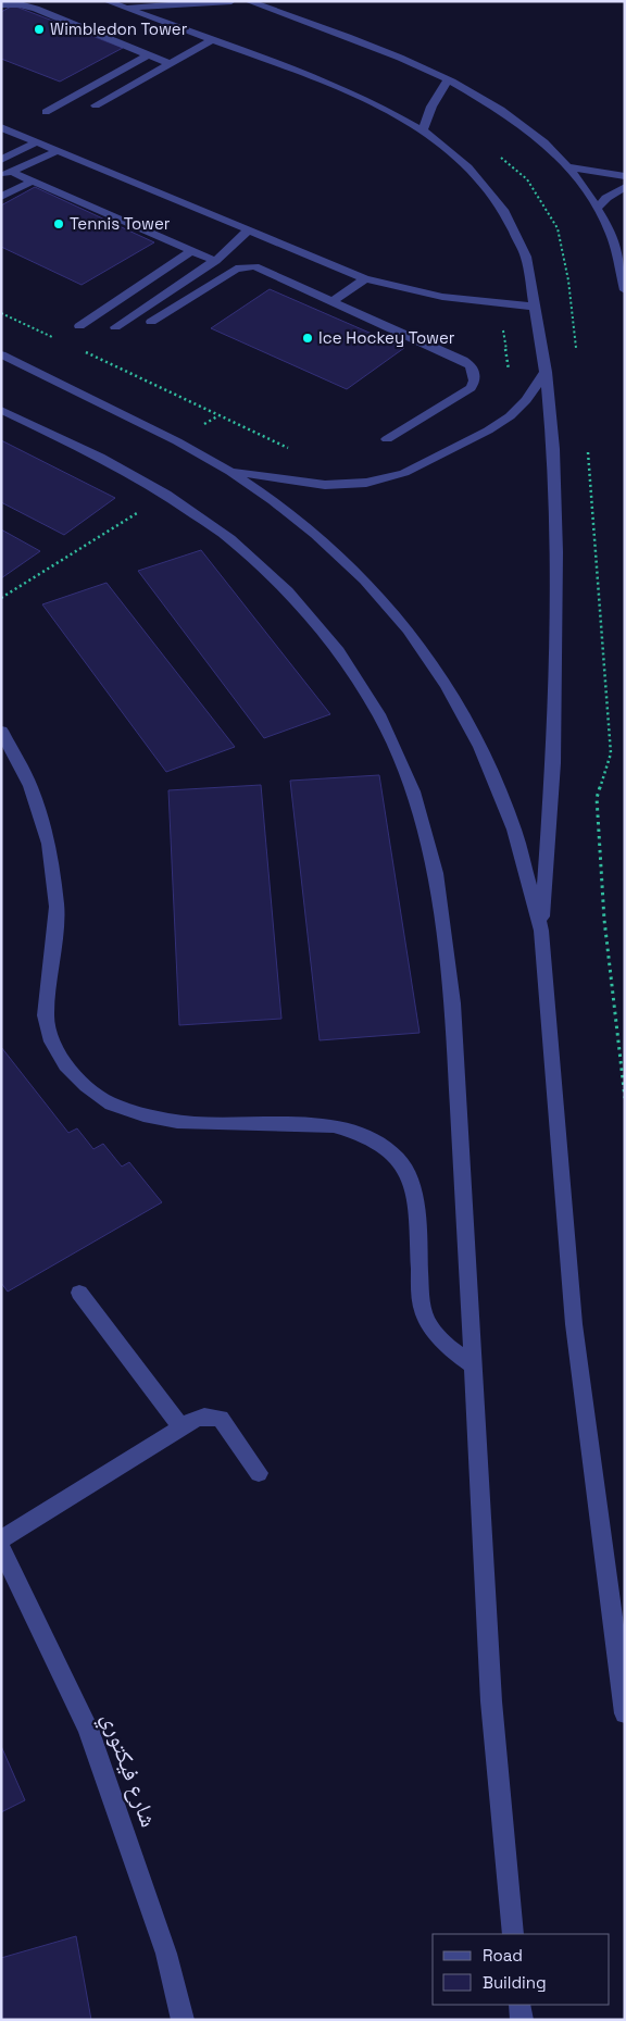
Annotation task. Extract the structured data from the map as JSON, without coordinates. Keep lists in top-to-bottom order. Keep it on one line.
{"streets":{"street":["شارع فيكتوري"]},"places":["Wimbledon Tower","Tennis Tower","Ice Hockey Tower"],"legend":["Road","Building"]}
